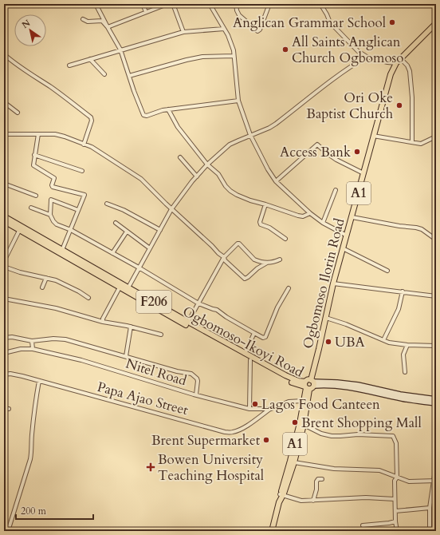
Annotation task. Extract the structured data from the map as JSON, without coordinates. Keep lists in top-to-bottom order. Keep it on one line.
{"streets":{"main road":["A1","Ogbomoso Ilorin Road","F206","Ogbomoso-Ikoyi Road"],"street":["Nitel Road","Papa Ajao Street"]},"crossings":[["A1","Ogbomoso-Ikoyi Road"],["A1","Nitel Road"],["Nitel Road","Papa Ajao Street"]],"places":{"other":["Anglican Grammar School","All Saints Anglican Church Ogbomoso","Ori Oke Baptist Church","Access Bank","UBA","Lagos Food Canteen","Brent Shopping Mall","Brent Supermarket"],"health":["Bowen University Teaching Hospital"]},"scale_bar":"200 m","north":"top left"}
